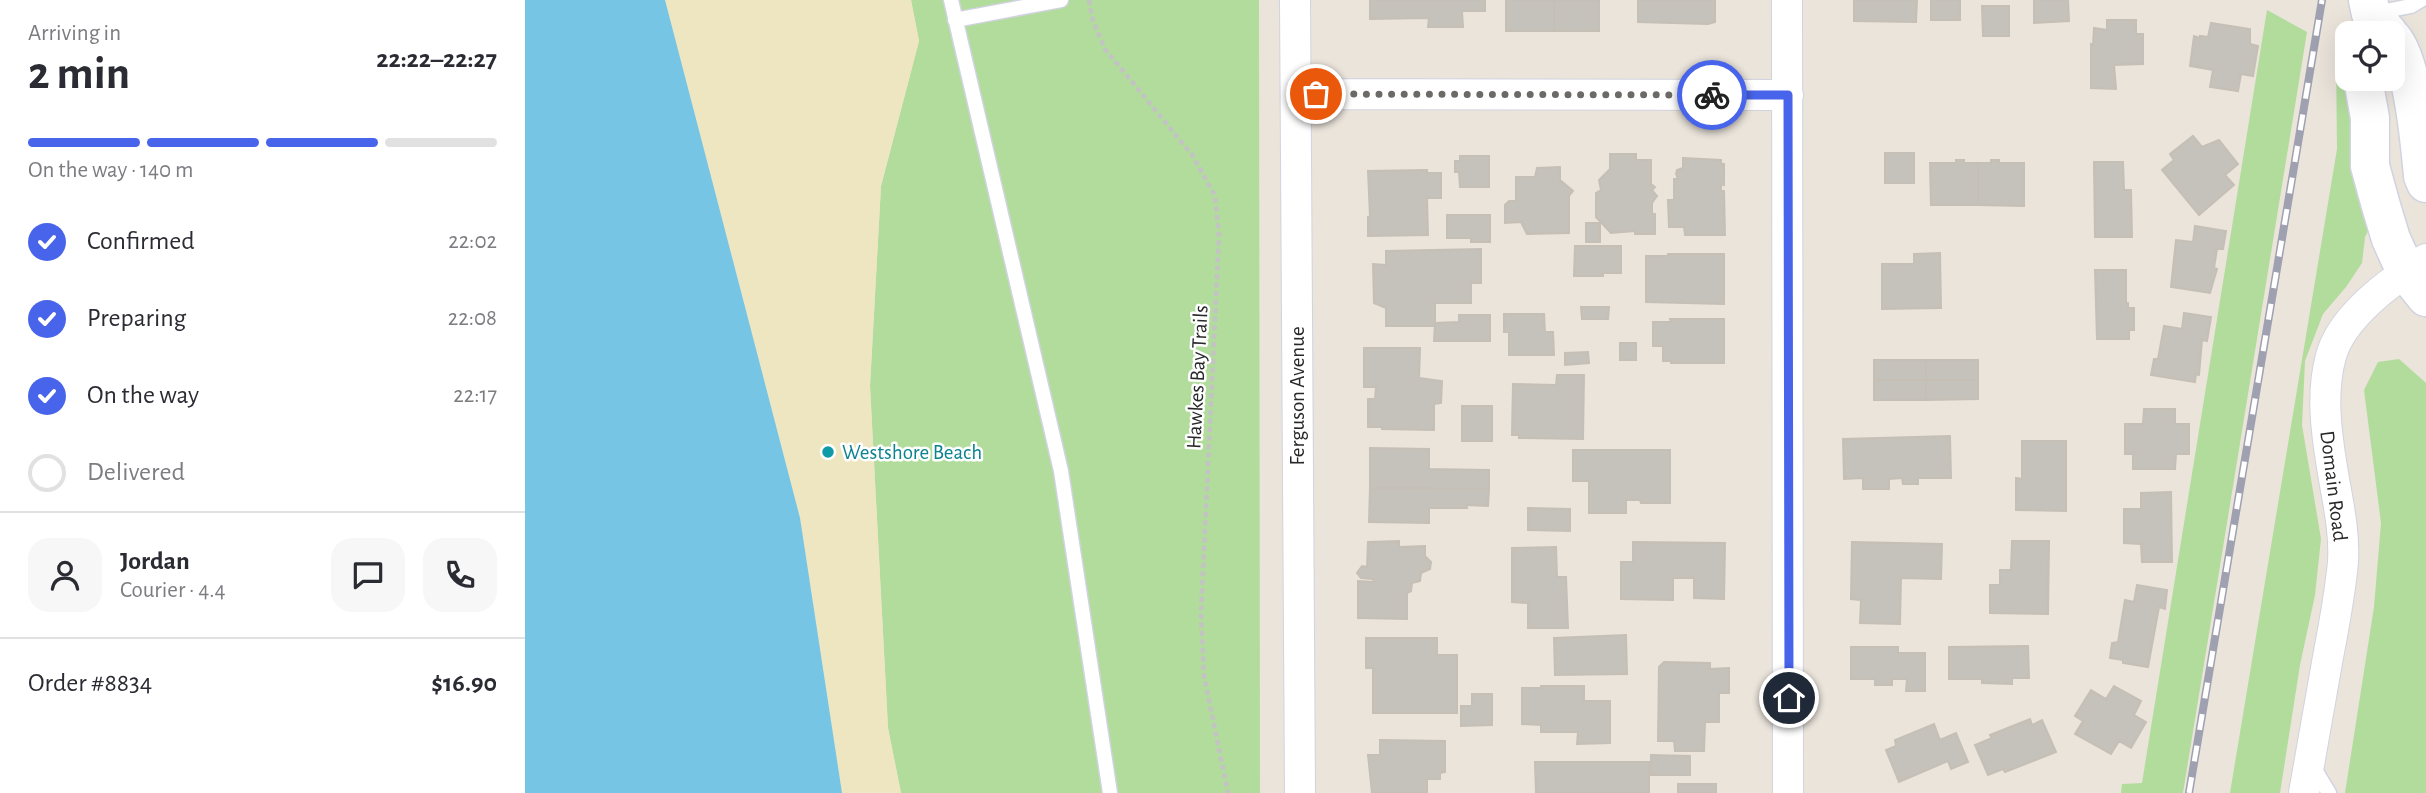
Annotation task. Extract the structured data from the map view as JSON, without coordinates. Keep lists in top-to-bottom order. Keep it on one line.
{"streets":{"street":["Ferguson Avenue","Domain Road"],"path":["Hawkes Bay Trails"]},"places":["Westshore Beach"],"page":{"heading":["2 min","Arriving in","22:22–22:27"],"panel":["Jordan","Courier · 4.4","Order #8834","$16.90"],"bar":"On the way · 140 m","list":[["Confirmed","22:02"],["Preparing","22:08"],["On the way","22:17"],"Delivered"]}}
